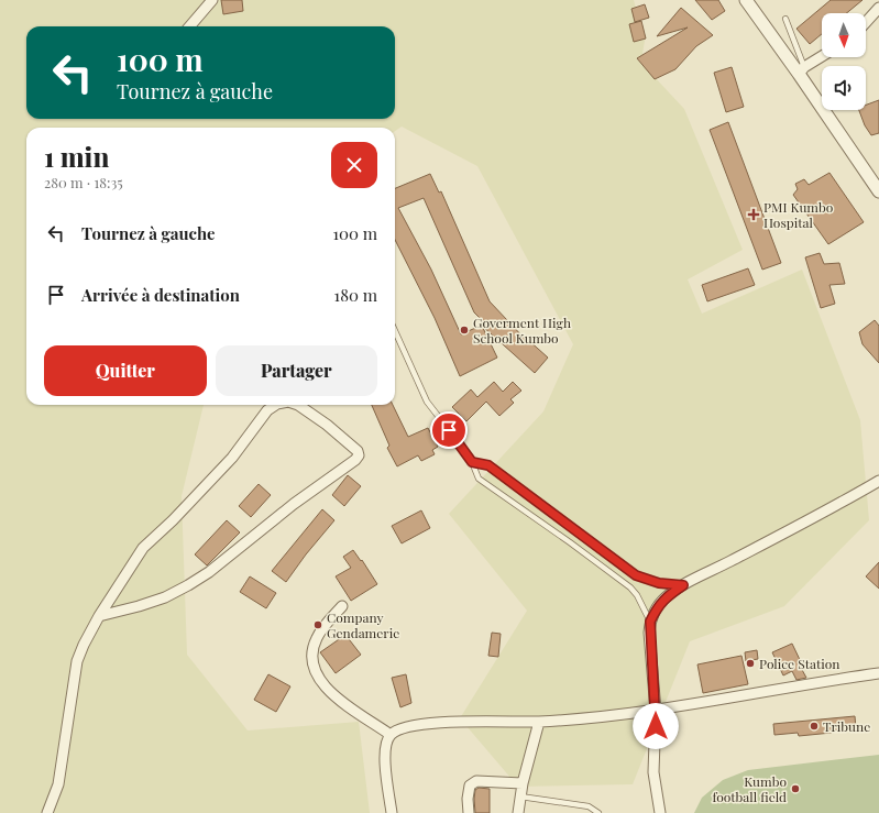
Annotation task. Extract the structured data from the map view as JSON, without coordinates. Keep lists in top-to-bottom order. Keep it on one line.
{"places":{"health":["PMI Kumbo Hospital"],"other":["Goverment High School Kumbo","Company Gendamerie","Police Station","Tribune","Kumbo football field"]},"north":"bottom","page":{"turn":["100 m","Tournez à gauche"],"heading":["1 min","280 m · 18:35"],"list":[{"name":"Tournez à gauche","value":"100 m"},{"name":"Arrivée à destination","value":"180 m"}],"buttons":["Quitter","Partager"]}}
